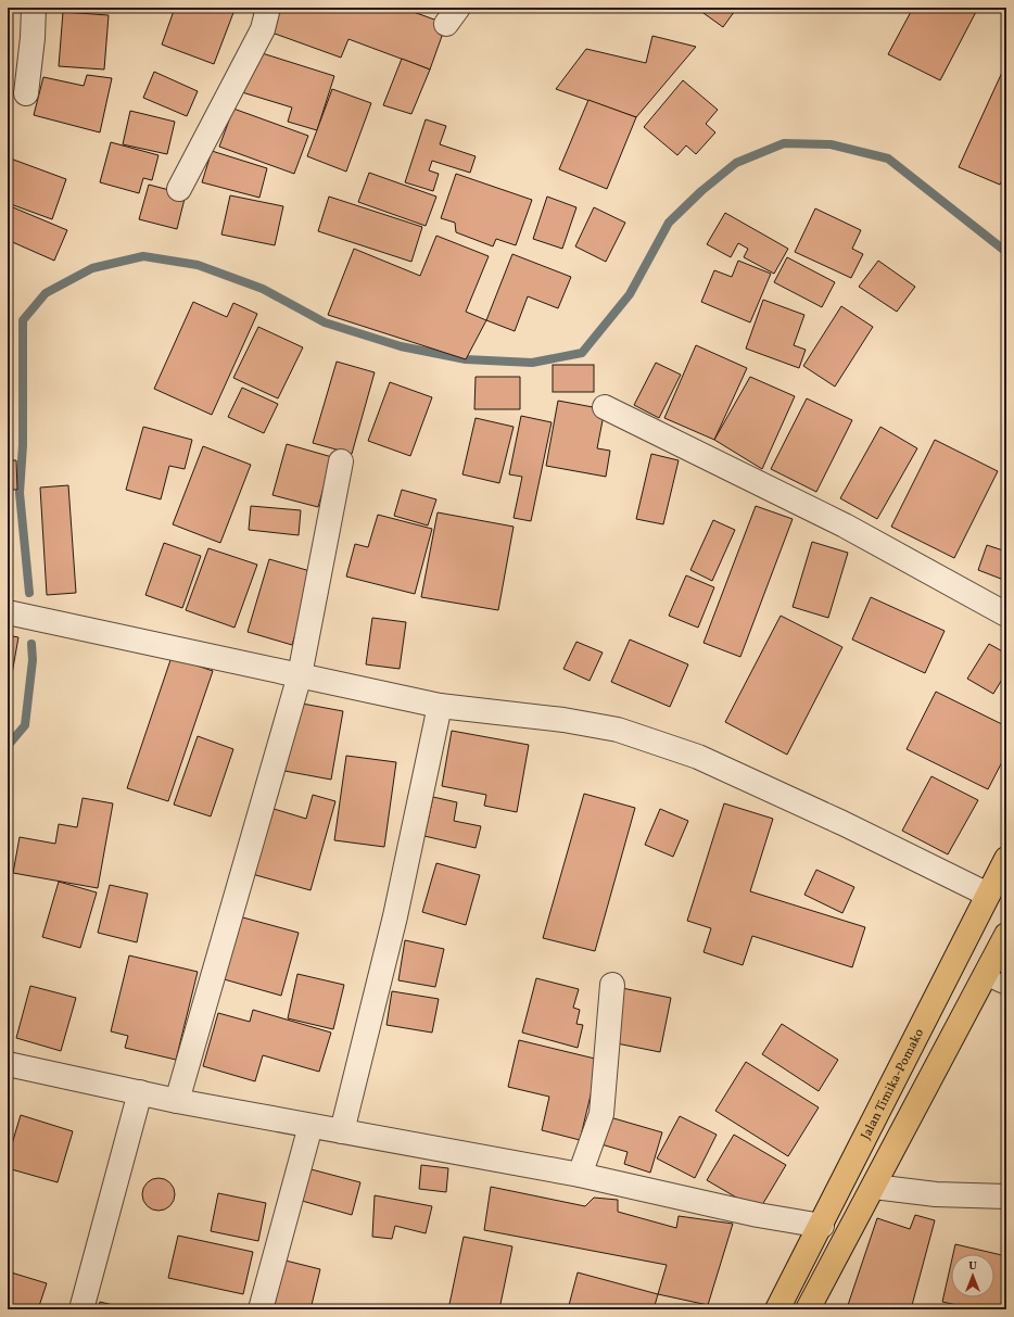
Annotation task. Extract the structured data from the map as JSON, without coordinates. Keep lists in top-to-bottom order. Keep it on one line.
{"streets":{"highway":["Jalan Timika-Pomako"]},"north":"top"}
